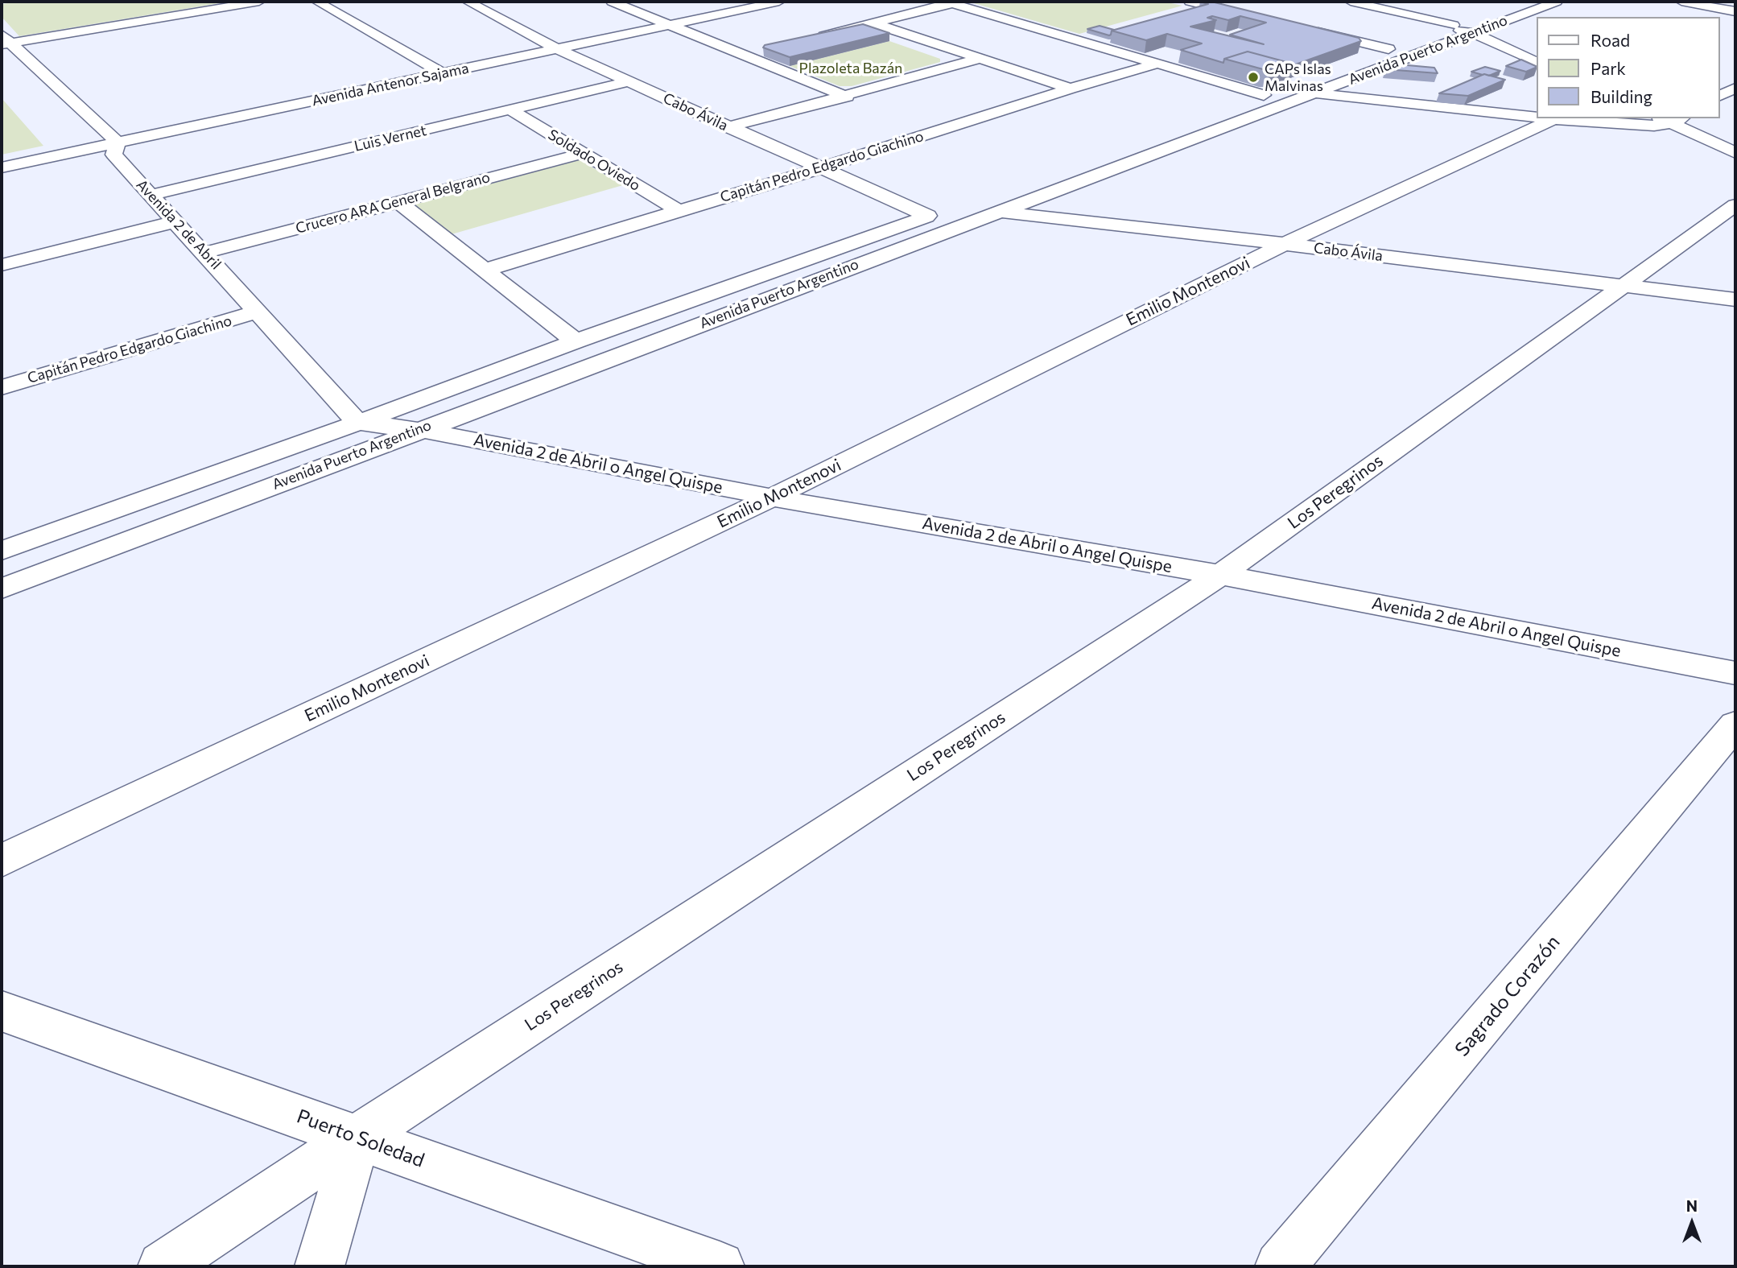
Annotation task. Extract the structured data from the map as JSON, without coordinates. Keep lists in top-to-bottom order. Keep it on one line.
{"streets":{"street":["Avenida Puerto Argentino","Avenida Antenor Sajama","Cabo Ávila","Luis Vernet","Soldado Oviedo","Capitán Pedro Edgardo Giachino","Crucero ARA General Belgrano","Avenida 2 de Abril","Emilio Montenovi","Avenida 2 de Abril o Angel Quispe","Los Peregrinos","Sagrado Corazón","Puerto Soledad"]},"crossings":[["Avenida Puerto Argentino","Cabo Ávila"],["Avenida Puerto Argentino","Avenida 2 de Abril"],["Avenida Puerto Argentino","Avenida 2 de Abril o Angel Quispe"],["Avenida Antenor Sajama","Cabo Ávila"],["Avenida Antenor Sajama","Avenida 2 de Abril"],["Cabo Ávila","Luis Vernet"],["Cabo Ávila","Capitán Pedro Edgardo Giachino"],["Cabo Ávila","Emilio Montenovi"],["Cabo Ávila","Los Peregrinos"],["Luis Vernet","Soldado Oviedo"],["Luis Vernet","Avenida 2 de Abril"],["Soldado Oviedo","Capitán Pedro Edgardo Giachino"],["Soldado Oviedo","Crucero ARA General Belgrano"],["Capitán Pedro Edgardo Giachino","Avenida 2 de Abril"],["Crucero ARA General Belgrano","Avenida 2 de Abril"],["Avenida 2 de Abril","Avenida 2 de Abril o Angel Quispe"],["Emilio Montenovi","Avenida 2 de Abril o Angel Quispe"],["Avenida 2 de Abril o Angel Quispe","Los Peregrinos"],["Los Peregrinos","Puerto Soledad"]],"parks":["Plazoleta Bazán"],"places":["CAPs Islas Malvinas"],"legend":["Road","Park","Building"],"north":"top"}
